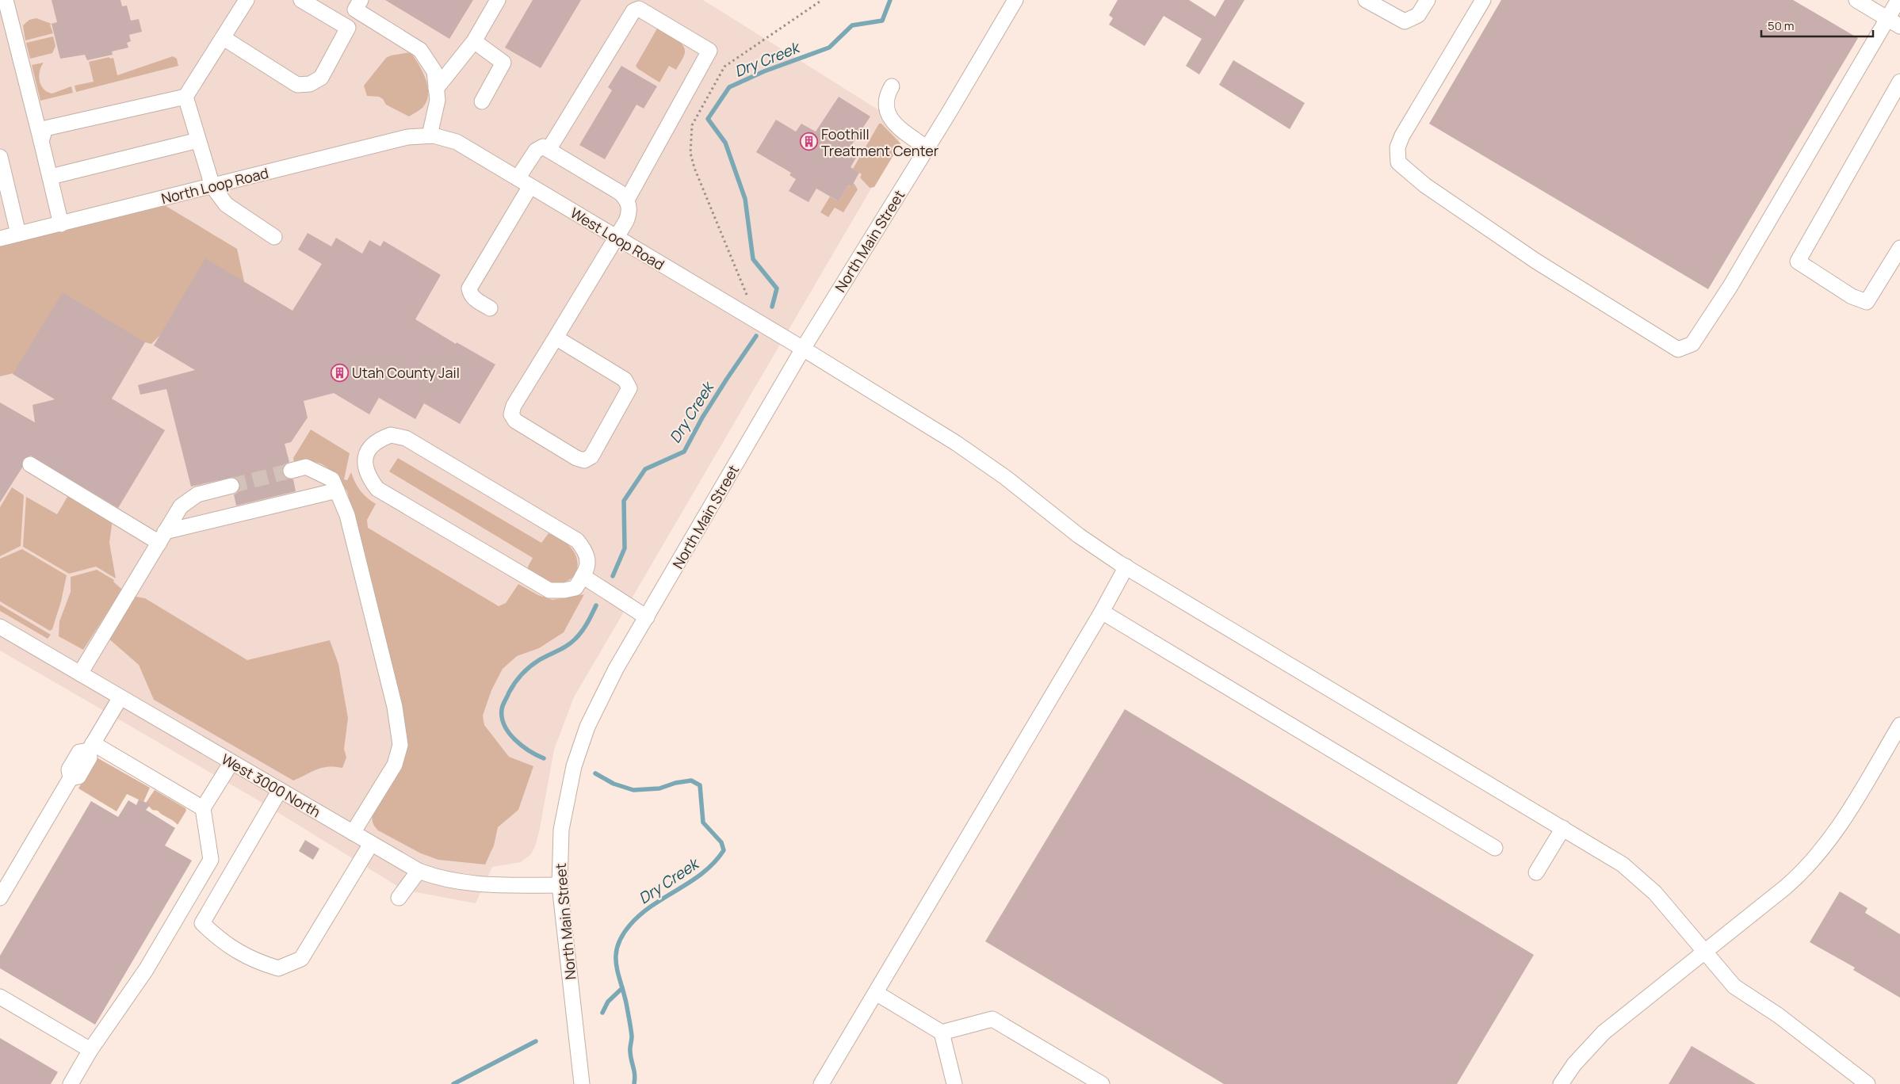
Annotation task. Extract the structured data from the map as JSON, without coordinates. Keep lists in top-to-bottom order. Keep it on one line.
{"streets":{"street":["North Loop Road","West Loop Road","North Main Street","West 3000 North"]},"crossings":[["North Loop Road","West Loop Road"],["West Loop Road","North Main Street"],["North Main Street","West 3000 North"]],"water":["Dry Creek"],"places":{"building":["Foothill Treatment Center","Utah County Jail"]},"scale_bar":"50 m"}
